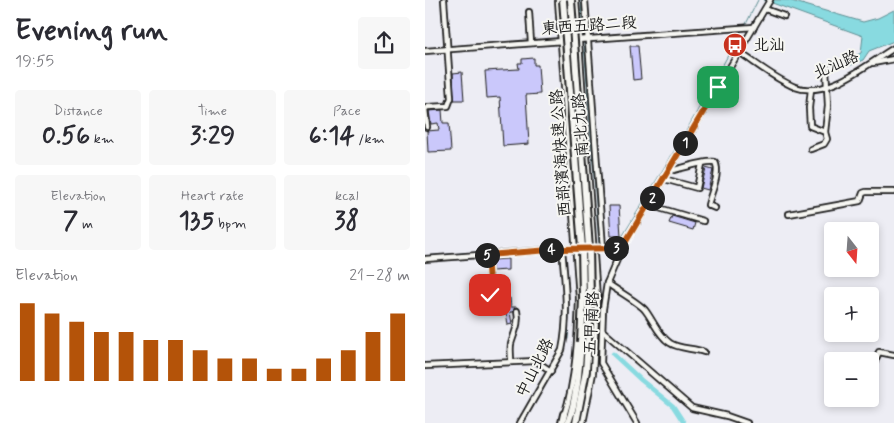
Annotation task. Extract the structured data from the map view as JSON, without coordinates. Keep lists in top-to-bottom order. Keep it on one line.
{"streets":{"highway":["西部濱海快速公路"],"street":["東西五路二段","北汕路","南北九路","五甲南路","中山北路"]},"crossings":[["東西五路二段","南北九路"]],"places":{"bus stop":["北汕"]},"north":"bottom","page":{"heading":["Evening run","19:55"],"stats":[["Distance","0.56 km"],["Time","3:29"],["Pace","6:14 /km"],["Elevation","7 m"],["Heart rate","135 bpm"],["kcal","38"]],"pins":["1","2","3","4","5"],"map_buttons":["+","−"],"chart":["Elevation","21–28 m"]}}
